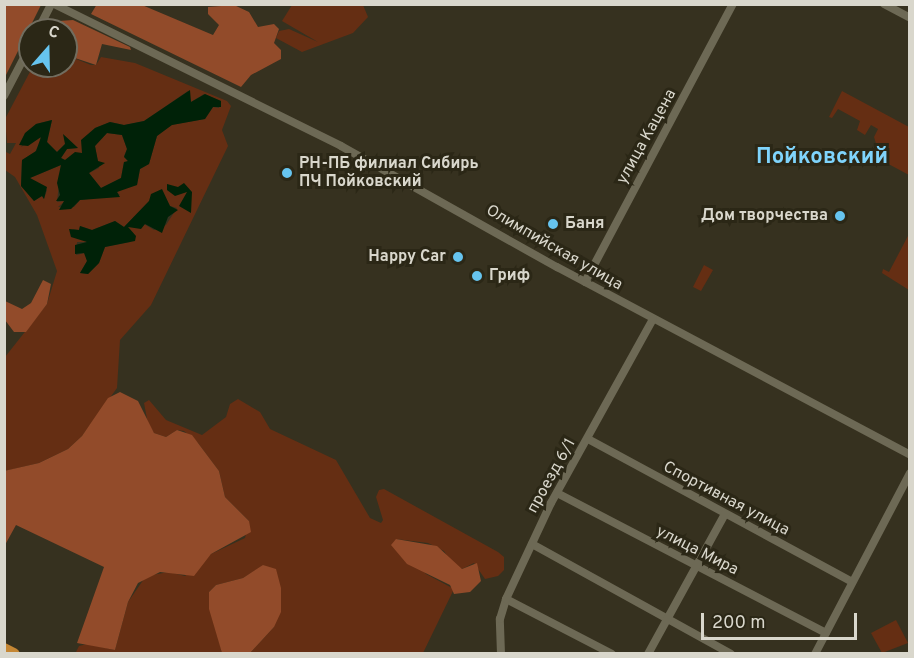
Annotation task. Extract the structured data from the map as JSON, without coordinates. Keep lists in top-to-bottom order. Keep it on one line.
{"streets":{"street":["улица Кацена","Олимпийская улица","проезд 6/1","Спортивная улица","улица Мира"]},"crossings":[["улица Кацена","Олимпийская улица"],["Олимпийская улица","проезд 6/1"],["проезд 6/1","Спортивная улица"],["проезд 6/1","улица Мира"]],"districts":["Пойковский"],"places":["РН-ПБ филиал Сибирь ПЧ Пойковский","Дом творчества","Баня","Happy Car","Гриф"],"scale_bar":"200 m","north":"top"}
